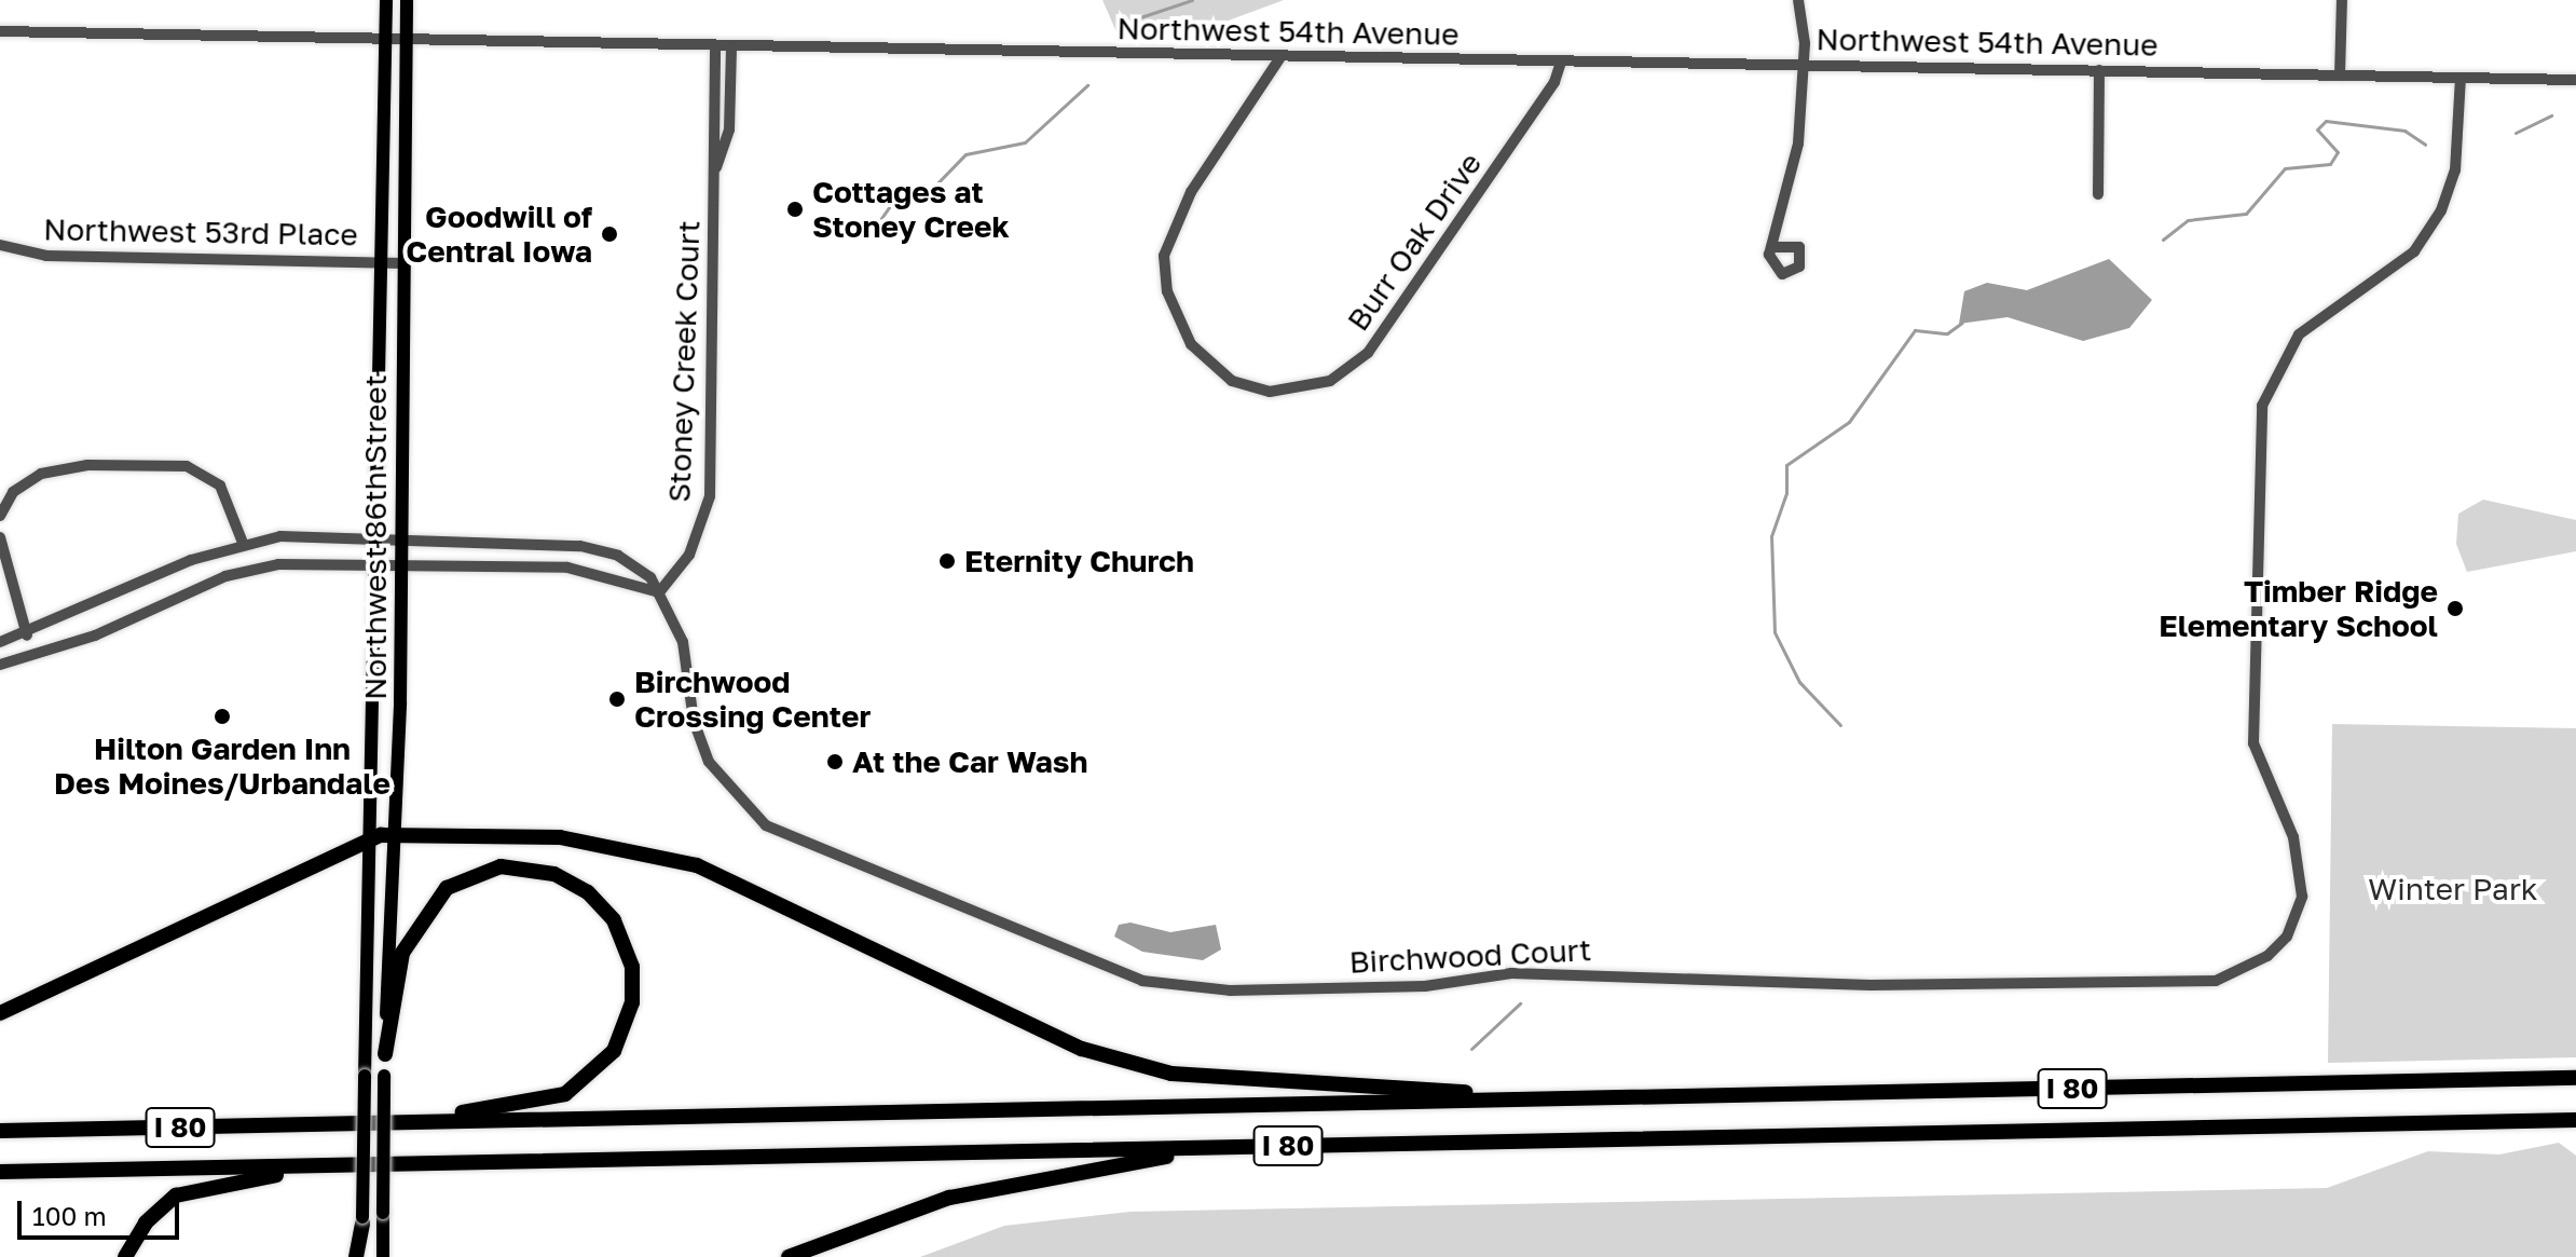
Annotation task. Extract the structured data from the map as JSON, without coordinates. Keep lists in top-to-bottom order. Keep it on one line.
{"streets":{"highway":["I 80"],"main road":["Northwest 86th Street"],"street":["Northwest 54th Avenue","Northwest 53rd Place","Burr Oak Drive","Stoney Creek Court","Birchwood Court"]},"crossings":[["Northwest 54th Avenue","Burr Oak Drive"],["Northwest 54th Avenue","Stoney Creek Court"],["Northwest 54th Avenue","Northwest 86th Street"],["Northwest 54th Avenue","Birchwood Court"],["Northwest 53rd Place","Northwest 86th Street"],["Stoney Creek Court","Birchwood Court"],["Northwest 86th Street","Birchwood Court"]],"parks":["Winter Park"],"places":["Cottages at Stoney Creek","Goodwill of Central Iowa","Eternity Church","Timber Ridge Elementary School","Birchwood Crossing Center","Hilton Garden Inn Des Moines/Urbandale","At the Car Wash"],"scale_bar":"100 m"}
